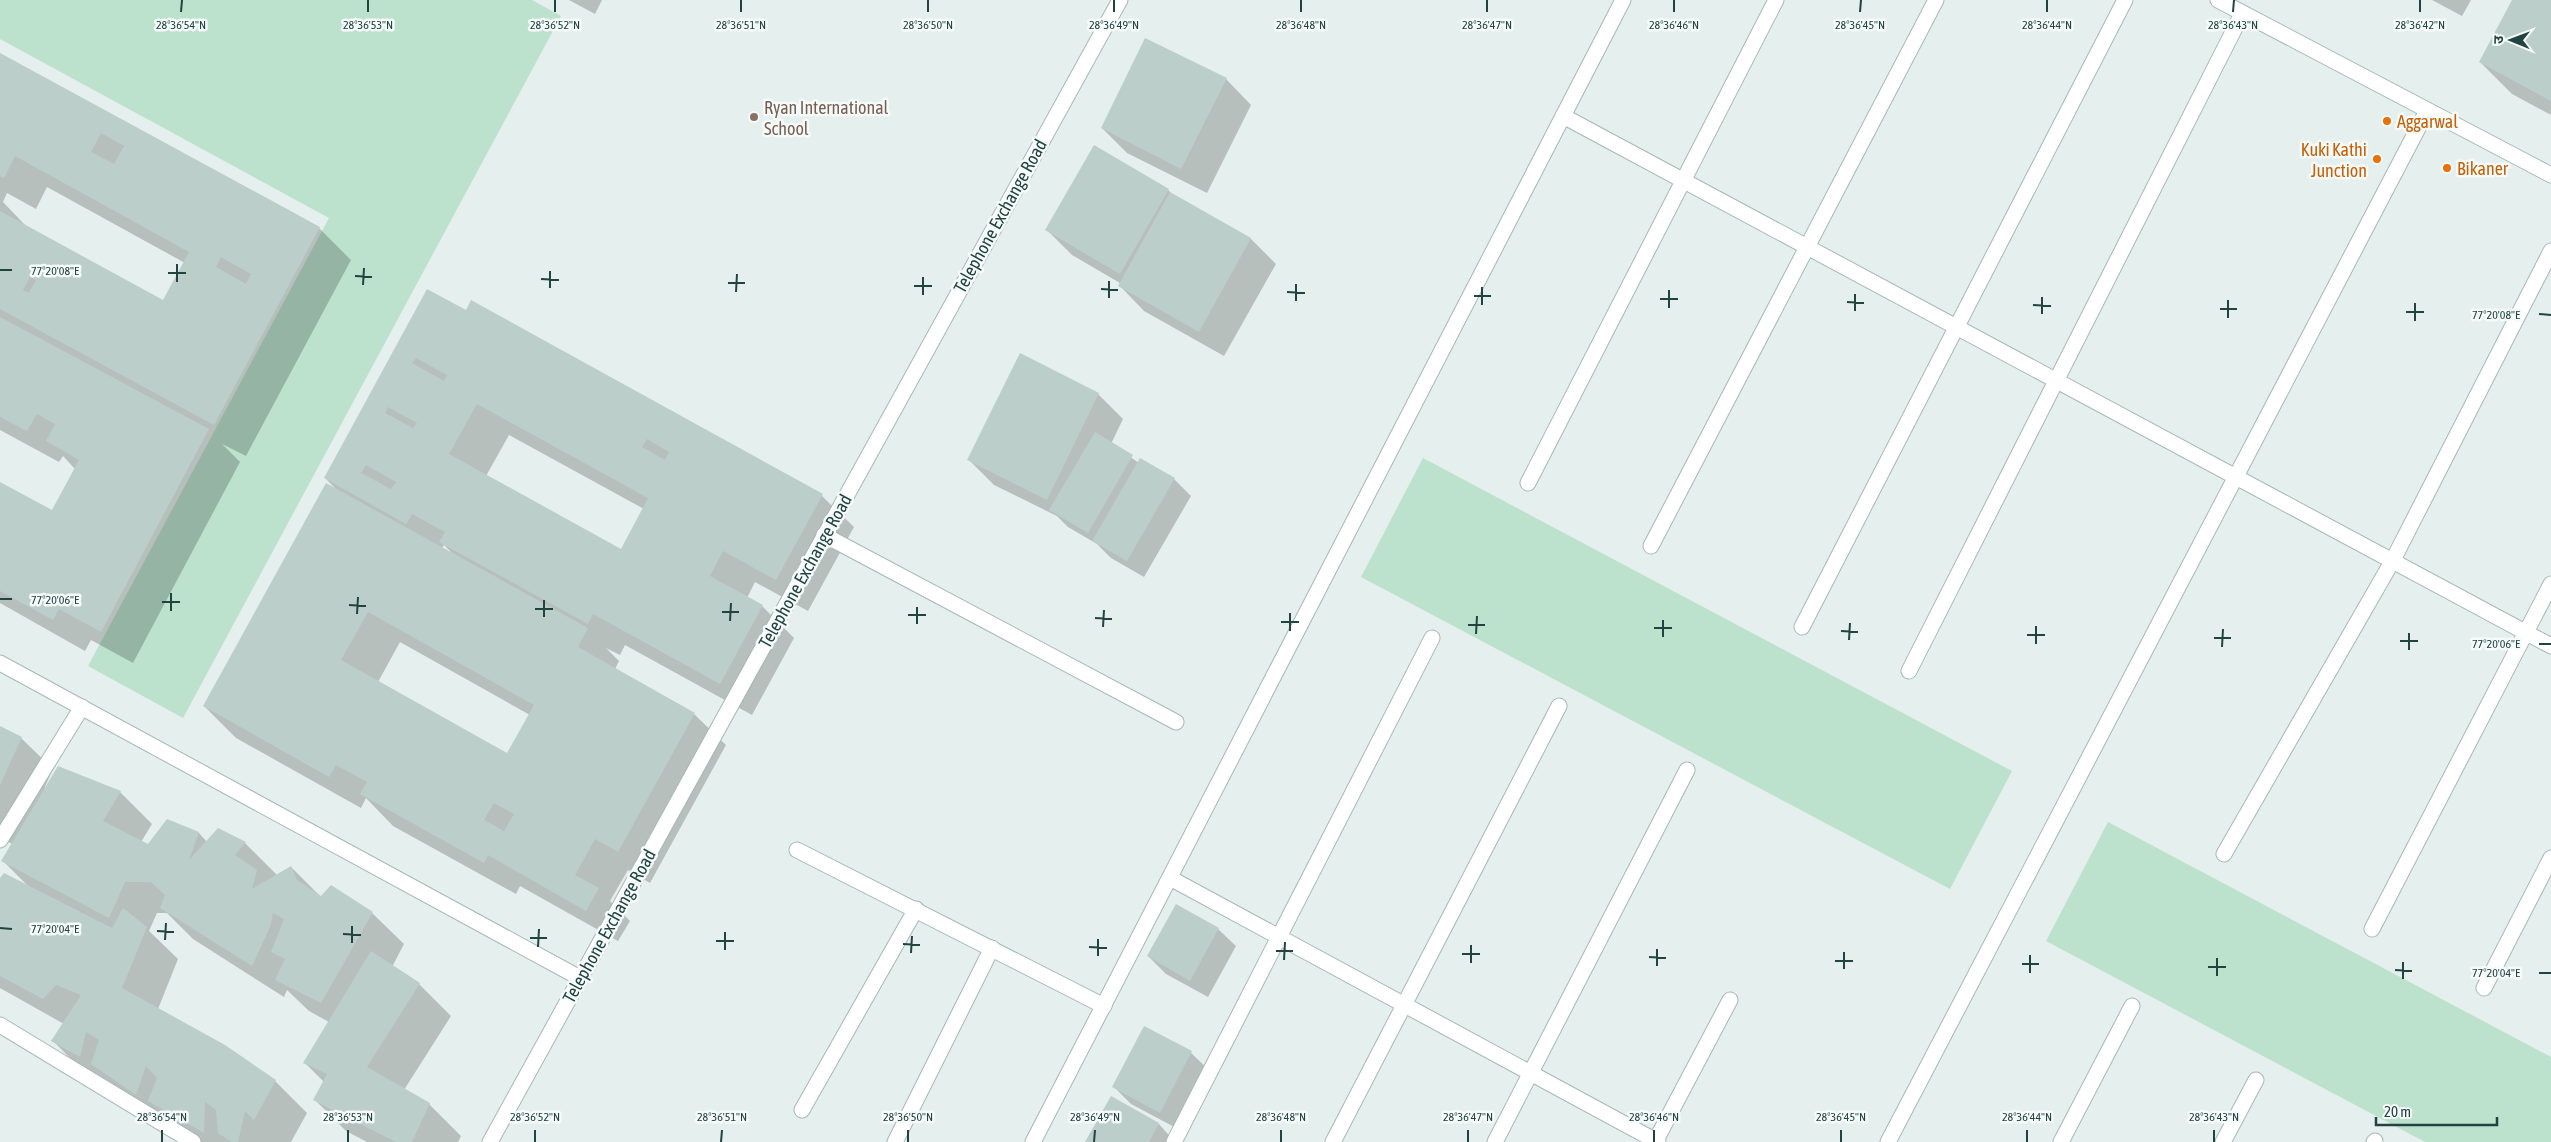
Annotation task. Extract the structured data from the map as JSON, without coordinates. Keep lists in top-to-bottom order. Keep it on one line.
{"streets":{"street":["Telephone Exchange Road"]},"places":["Ryan International School","Aggarwal","Kuki Kathi Junction","Bikaner"],"scale_bar":"20 m","north":"left","coordinates":["28°36'54\"N","28°36'53\"N","28°36'52\"N","28°36'51\"N","28°36'50\"N","28°36'49\"N","28°36'48\"N","28°36'47\"N","28°36'46\"N","28°36'45\"N","28°36'44\"N","28°36'43\"N","28°36'42\"N","77°20'08\"E","77°20'06\"E","77°20'04\"E"]}
